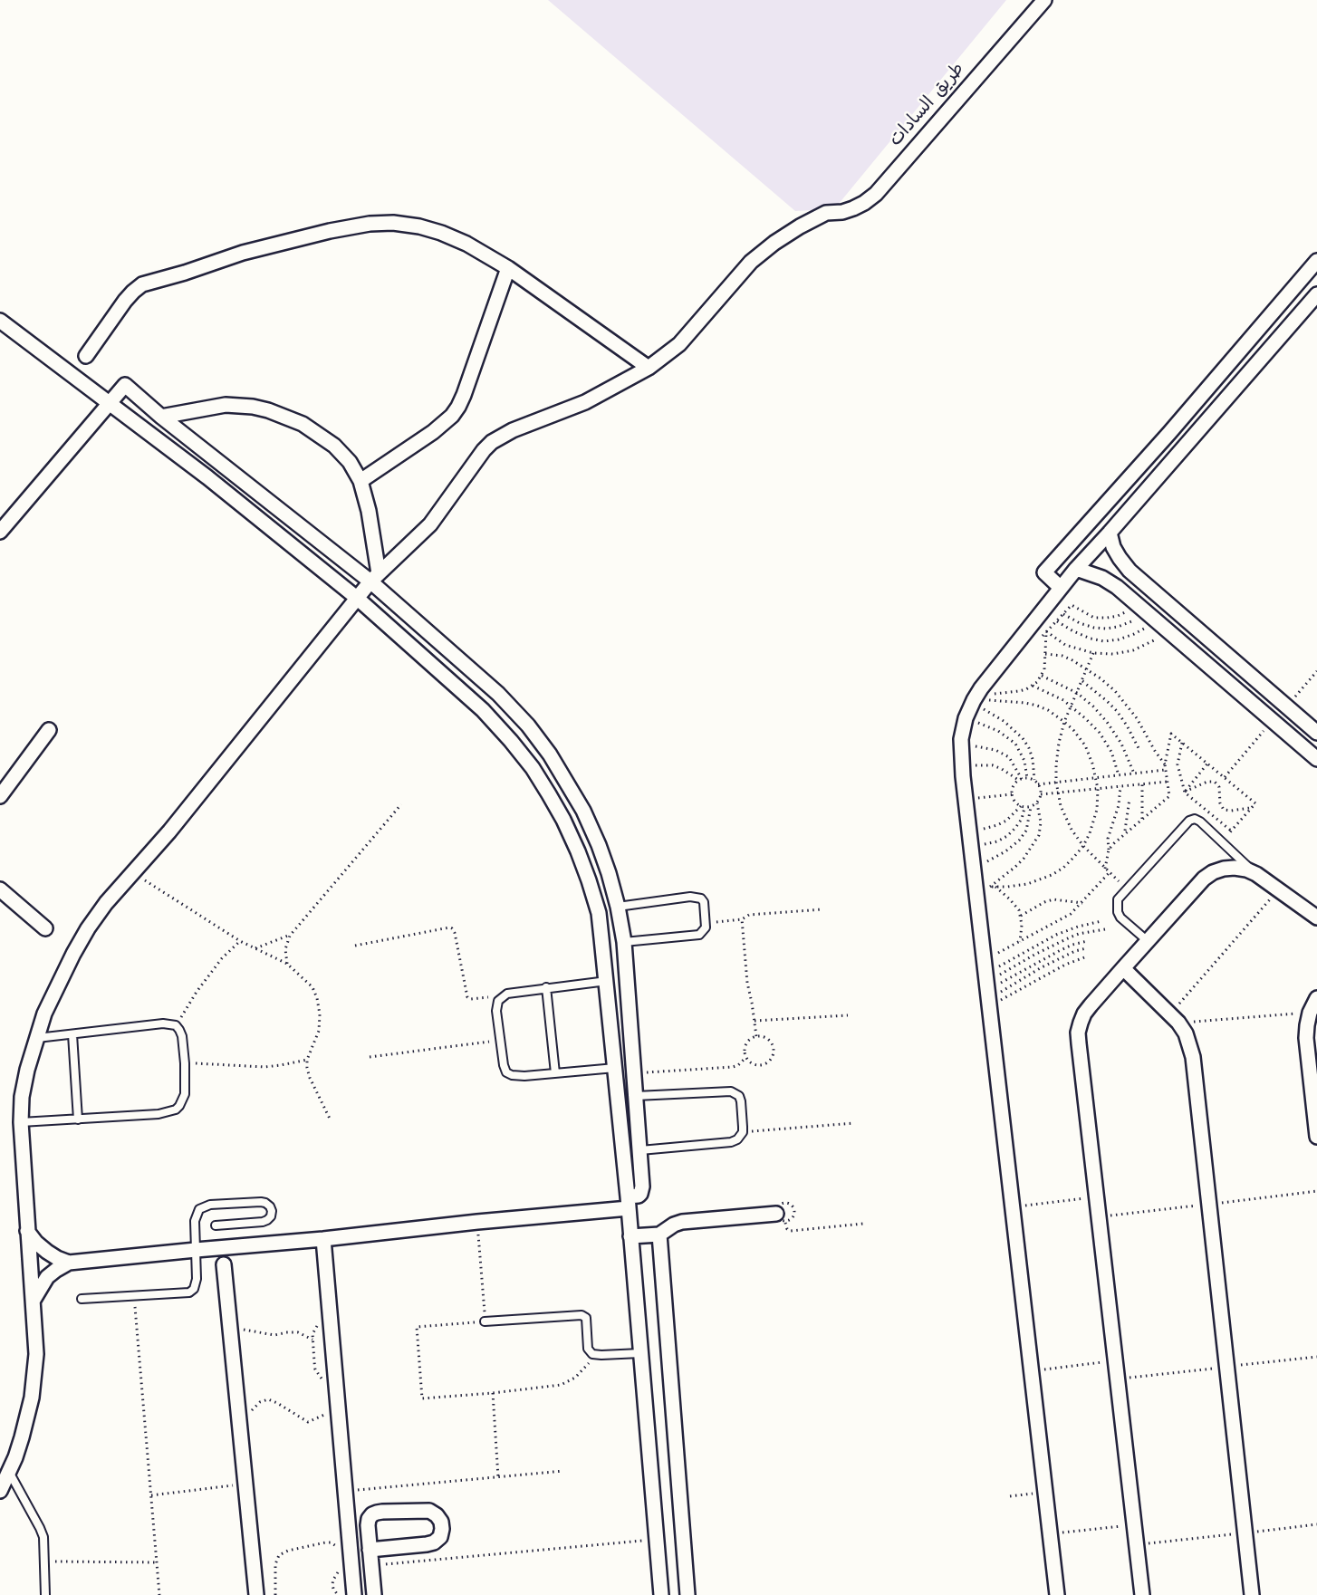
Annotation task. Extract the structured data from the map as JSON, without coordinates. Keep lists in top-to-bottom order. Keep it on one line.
{"streets":{"street":["طريق السادات"]}}
